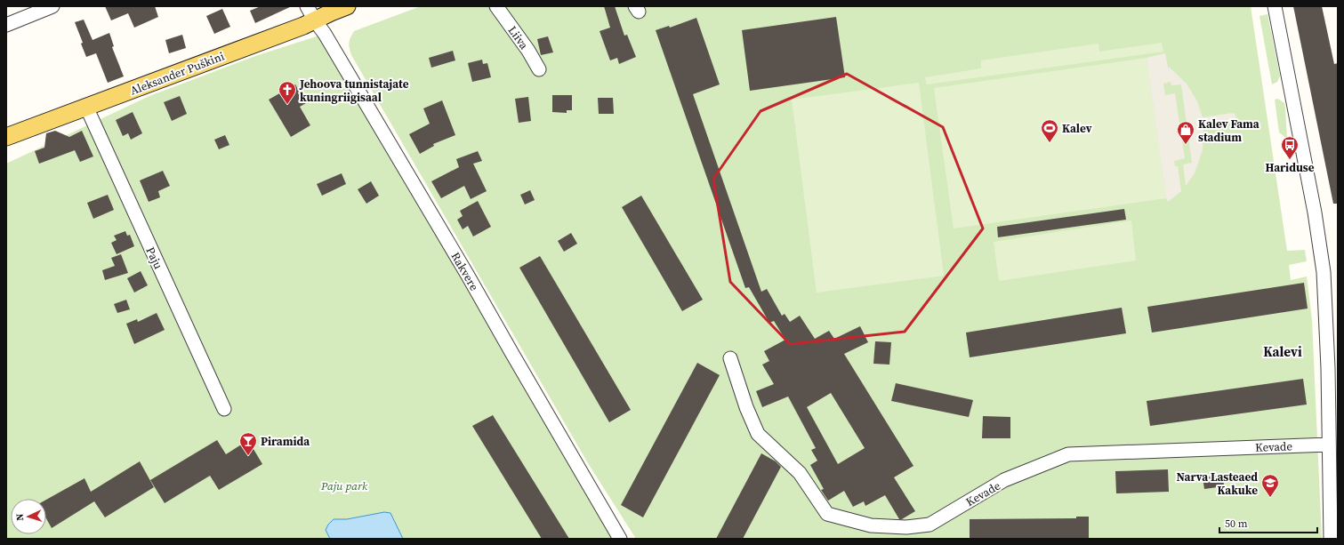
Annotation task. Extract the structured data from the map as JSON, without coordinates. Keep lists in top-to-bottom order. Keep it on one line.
{"streets":{"main road":["Aleksander Puškini"],"street":["Liiva","Paju","Rakvere","Kevade"]},"crossings":[["Aleksander Puškini","Paju"],["Aleksander Puškini","Rakvere"]],"districts":["Kalevi"],"parks":["Paju park"],"places":{"church":["Jehoova tunnistajate kuningriigisaal"],"sports":["Kalev"],"shop":["Kalev Fama stadium"],"bus stop":["Hariduse"],"bar":["Piramida"],"school or university":["Narva Lasteaed Kakuke"]},"scale_bar":"50 m","north":"left"}
